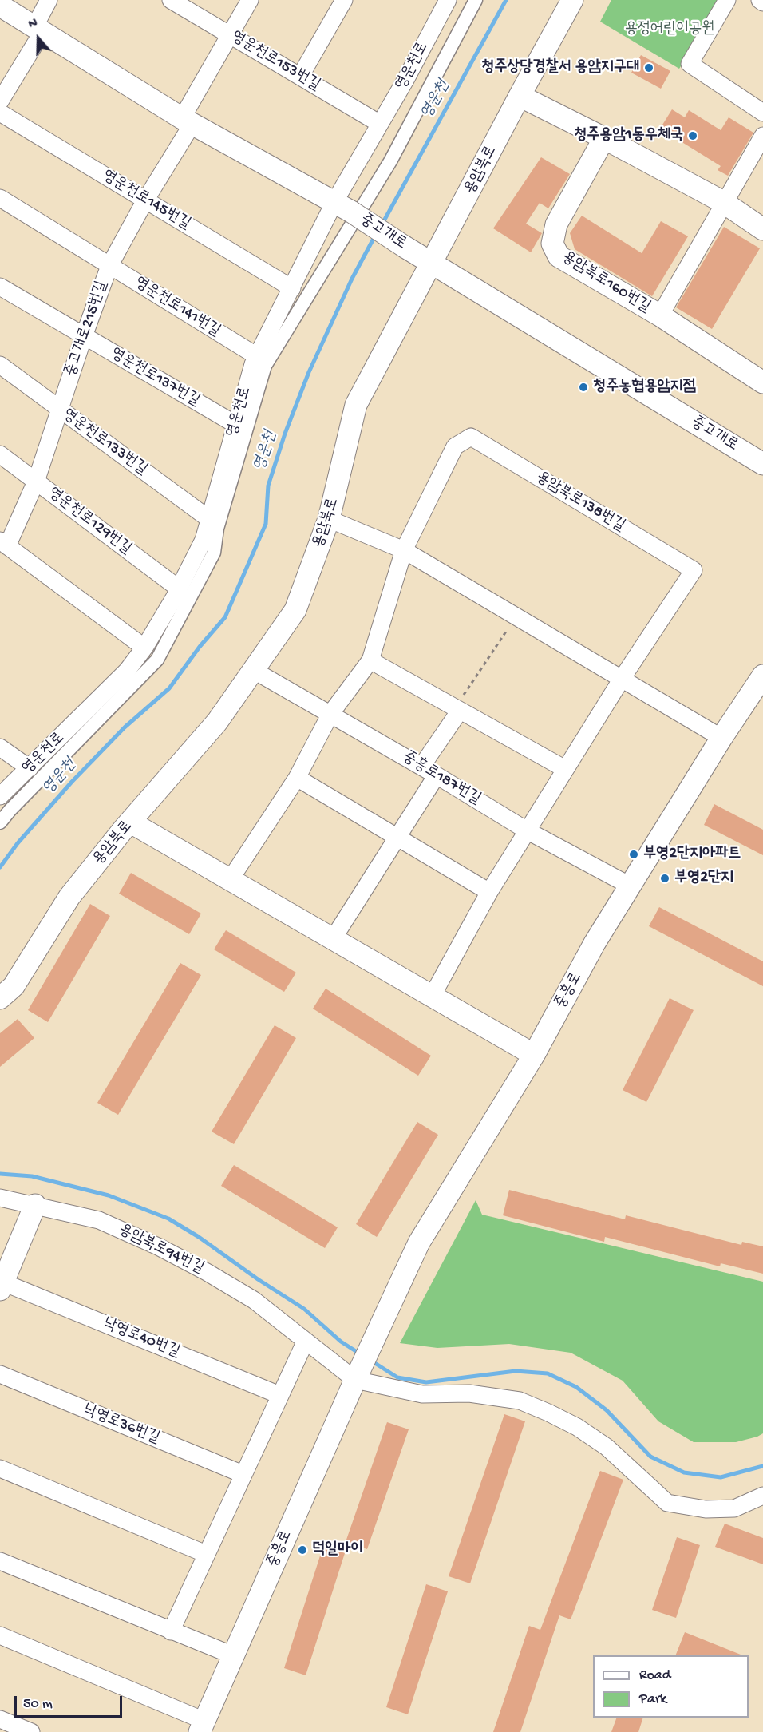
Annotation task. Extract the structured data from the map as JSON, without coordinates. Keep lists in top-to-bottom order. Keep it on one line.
{"streets":{"street":["영운천로153번길","영운천로","용암북로","영운천로145번길","중고개로","용암북로160번길","영운천로141번길","중고개로215번길","영운천로137번길","영운천로133번길","용암북로138번길","영운천로129번길","중흥로187번길","중흥로","용암북로94번길","낙영로40번길","낙영로36번길"]},"crossings":[["영운천로153번길","영운천로"],["영운천로153번길","중고개로215번길"],["영운천로","영운천로145번길"],["영운천로","중고개로"],["영운천로","영운천로141번길"],["영운천로","영운천로137번길"],["영운천로","영운천로133번길"],["영운천로","영운천로129번길"],["용암북로","중고개로"],["용암북로","중흥로187번길"],["영운천로145번길","중고개로215번길"],["중고개로","중고개로215번길"],["영운천로141번길","중고개로215번길"],["중고개로215번길","영운천로137번길"],["중고개로215번길","영운천로133번길"],["중고개로215번길","영운천로129번길"],["용암북로138번길","중흥로187번길"],["중흥로187번길","중흥로"],["중흥로","용암북로94번길"]],"water":["영운천"],"parks":["용정어린이공원"],"places":["청주상당경찰서 용암지구대","청주용암1동우체국","청주농협용암지점","부영2단지아파트","부영2단지","덕일마이"],"legend":["Road","Park"],"scale_bar":"50 m","north":"top"}
